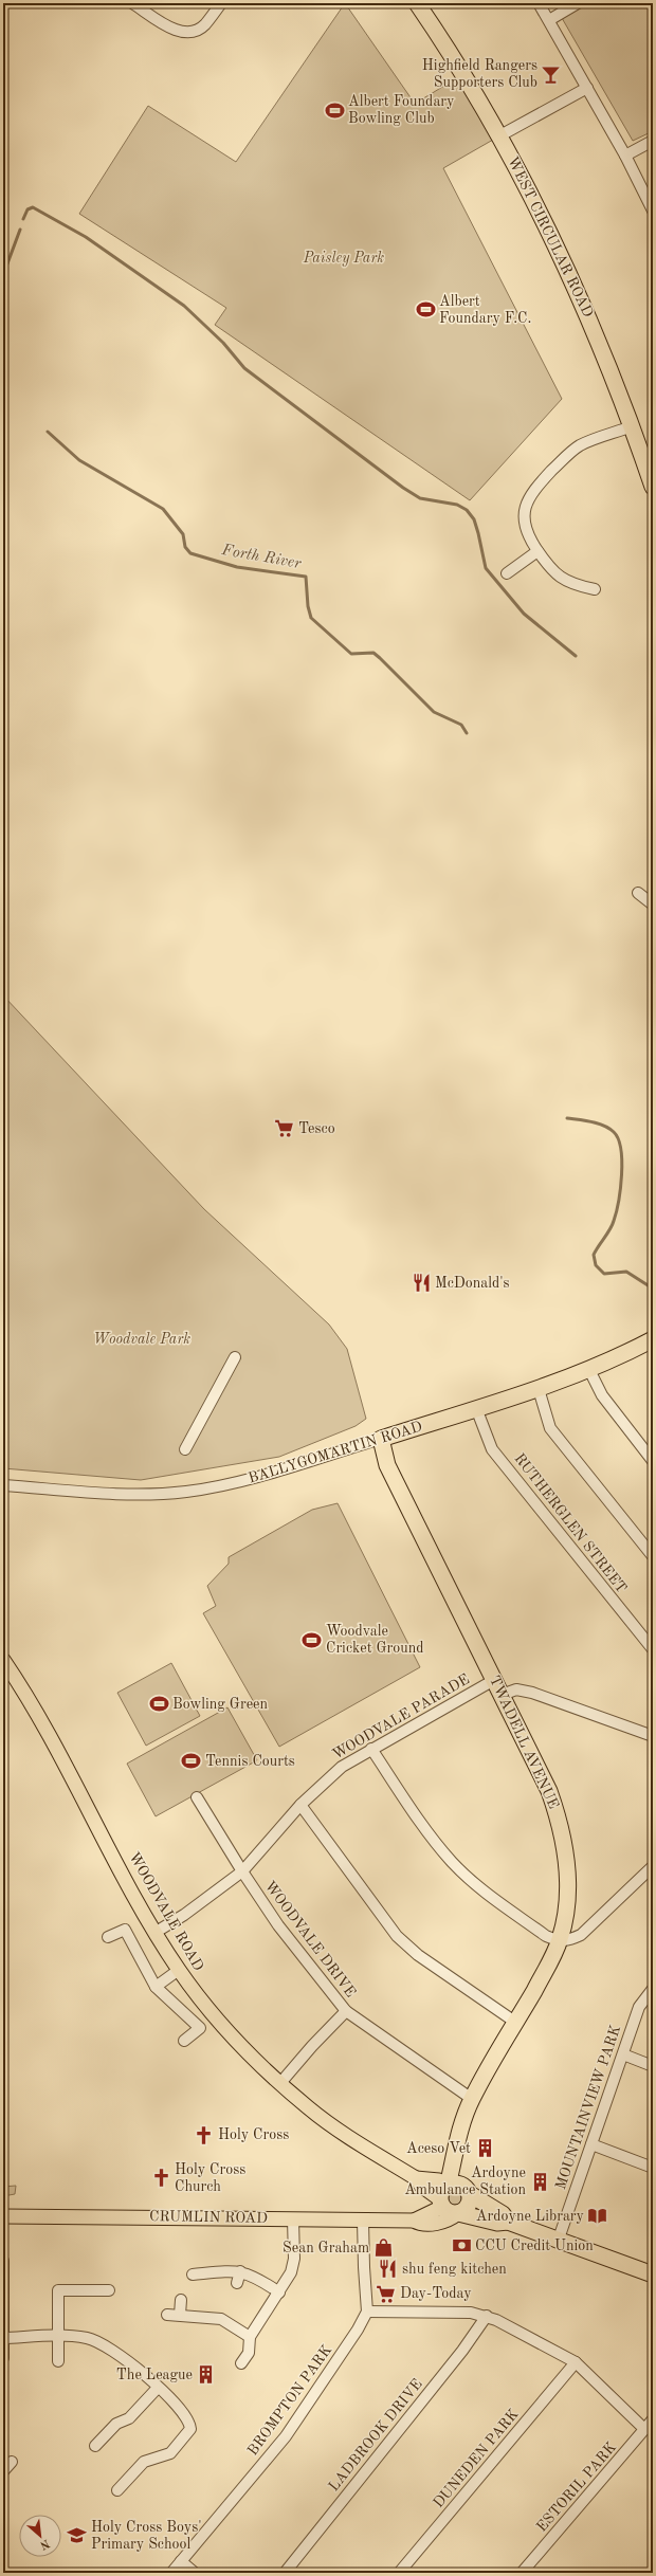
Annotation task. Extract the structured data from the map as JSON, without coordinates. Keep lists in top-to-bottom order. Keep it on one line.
{"streets":{"highway":["WEST CIRCULAR ROAD","BALLYGOMARTIN ROAD","TWADELL AVENUE"],"main road":["WOODVALE ROAD","CRUMLIN ROAD"],"street":["RUTHERGLEN STREET","WOODVALE PARADE","WOODVALE DRIVE","MOUNTAINVIEW PARK","BROMPTON PARK","LADBROOK DRIVE","DUNEDEN PARK","ESTORIL PARK"]},"crossings":[["BALLYGOMARTIN ROAD","RUTHERGLEN STREET"],["BALLYGOMARTIN ROAD","TWADELL AVENUE"],["WOODVALE PARADE","TWADELL AVENUE"],["WOODVALE PARADE","WOODVALE ROAD"],["WOODVALE PARADE","WOODVALE DRIVE"],["TWADELL AVENUE","WOODVALE ROAD"],["TWADELL AVENUE","WOODVALE DRIVE"],["TWADELL AVENUE","CRUMLIN ROAD"],["WOODVALE ROAD","CRUMLIN ROAD"]],"water":["Forth River"],"parks":["Paisley Park","Woodvale Park"],"places":{"bar":["Highfield Rangers Supporters Club"],"sports":["Albert Foundary Bowling Club","Albert Foundary F.C.","Woodvale Cricket Ground","Bowling Green","Tennis Courts"],"supermarket":["Tesco","Day-Today"],"restaurant":["McDonald's","shu feng kitchen"],"church":["Holy Cross","Holy Cross Church"],"building":["Aceso Vet","Ardoyne Ambulance Station","The League"],"library":["Ardoyne Library"],"bank":["CCU Credit Union"],"shop":["Sean Graham"],"school or university":["Holy Cross Boys' Primary School"]},"north":"bottom right"}
